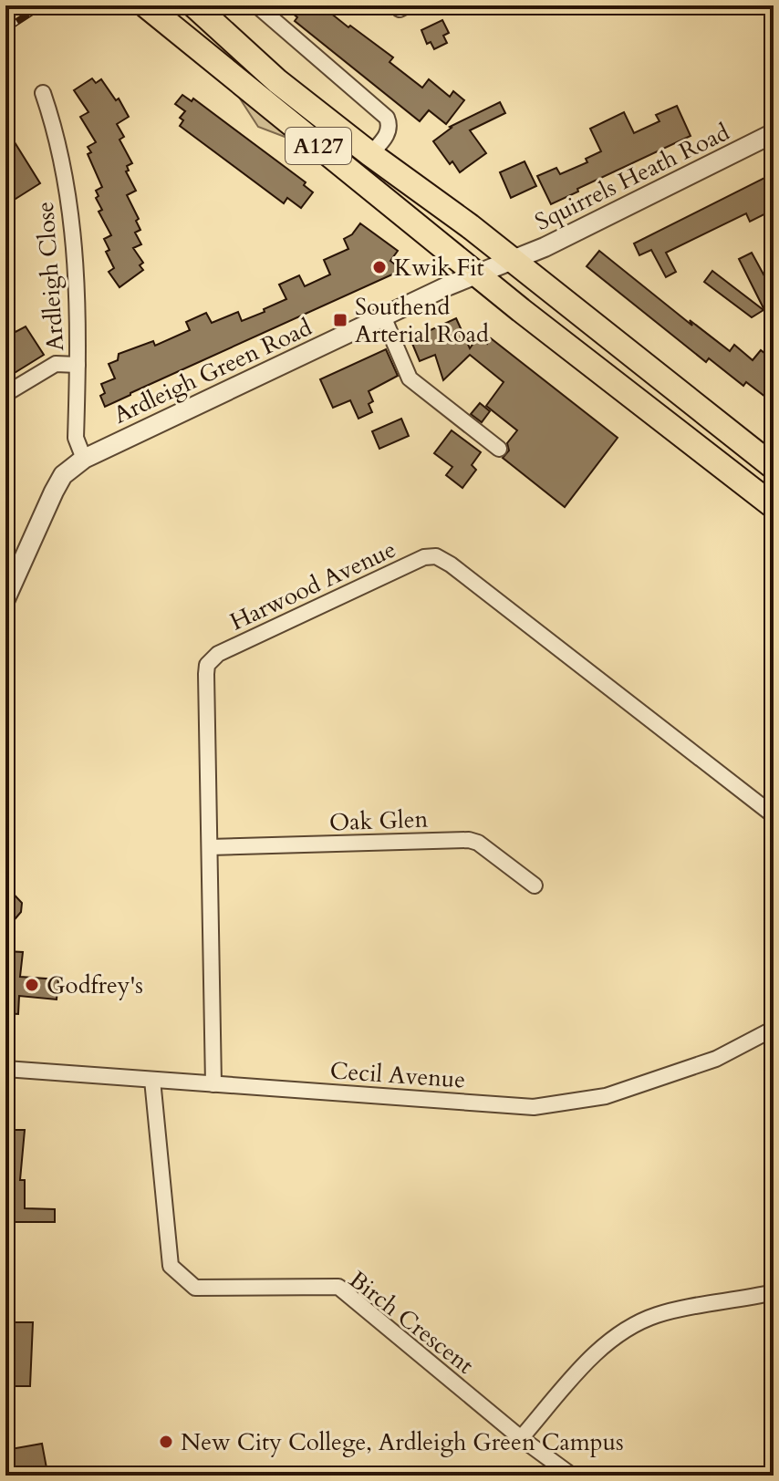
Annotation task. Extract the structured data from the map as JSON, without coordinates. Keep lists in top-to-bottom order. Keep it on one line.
{"streets":{"highway":["A127"],"street":["Squirrels Heath Road","Ardleigh Close","Ardleigh Green Road","Harwood Avenue","Oak Glen","Cecil Avenue","Birch Crescent"]},"crossings":[["A127","Squirrels Heath Road"],["A127","Ardleigh Green Road"],["Squirrels Heath Road","Ardleigh Green Road"],["Ardleigh Close","Ardleigh Green Road"],["Harwood Avenue","Oak Glen"],["Harwood Avenue","Cecil Avenue"],["Cecil Avenue","Birch Crescent"]],"places":{"other":["Kwik Fit","Godfrey's","New City College, Ardleigh Green Campus"],"transit":["Southend Arterial Road"]}}
